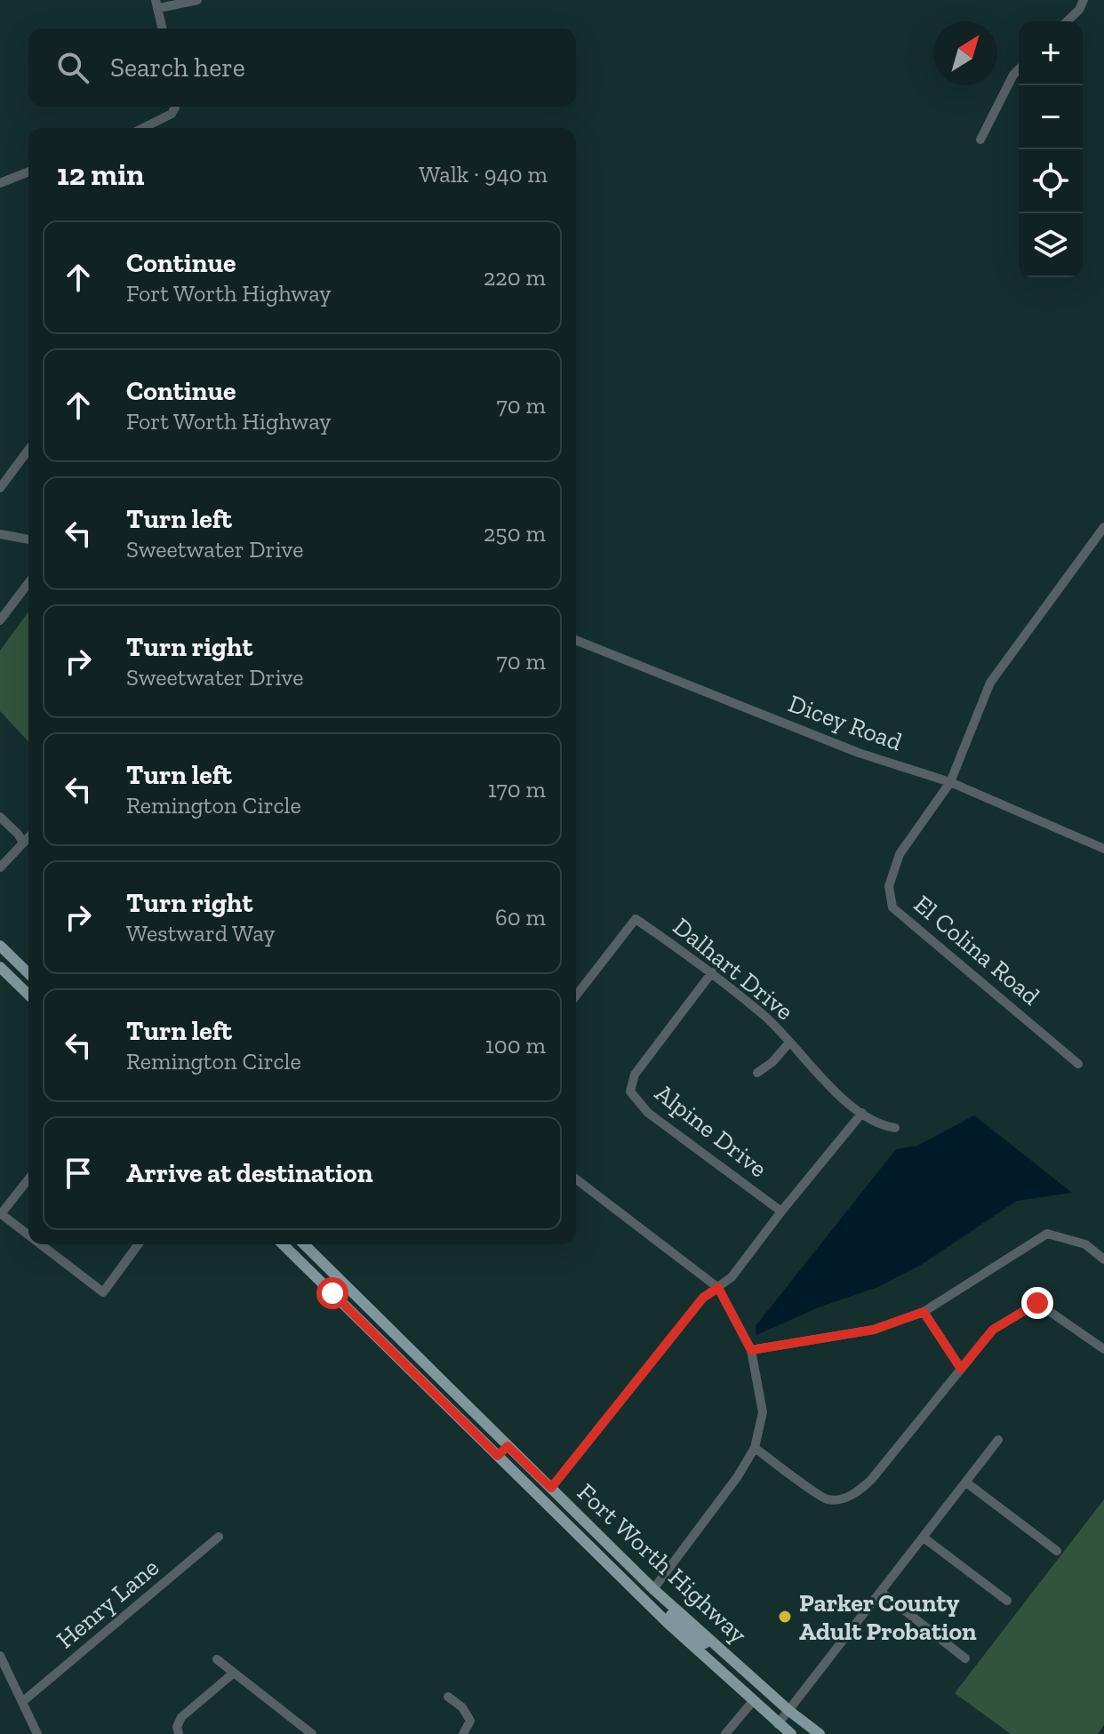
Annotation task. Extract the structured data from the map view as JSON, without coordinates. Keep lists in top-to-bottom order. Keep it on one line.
{"streets":{"main road":["Fort Worth Highway"],"street":["Dicey Road","El Colina Road","Dalhart Drive","Alpine Drive","Henry Lane"]},"crossings":[["Dicey Road","El Colina Road"],["Dalhart Drive","Alpine Drive"]],"places":["Parker County Adult Probation"],"north":"top right","page":{"map_buttons":["+","−"],"search":"Search here","heading":["12 min","Walk · 940 m"],"list":[["Continue","Fort Worth Highway","220 m"],["Continue","Fort Worth Highway","70 m"],["Turn left","Sweetwater Drive","250 m"],["Turn right","Sweetwater Drive","70 m"],["Turn left","Remington Circle","170 m"],["Turn right","Westward Way","60 m"],["Turn left","Remington Circle","100 m"],"Arrive at destination"]}}
